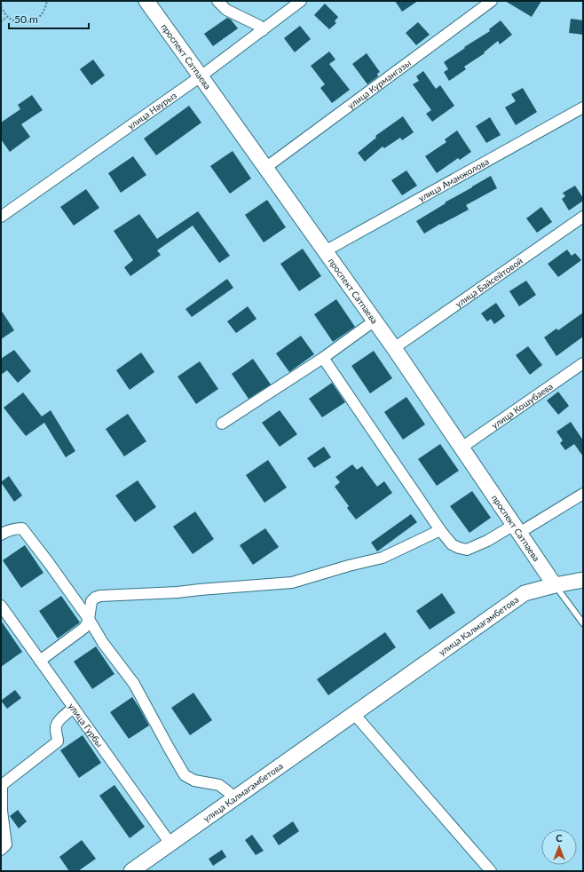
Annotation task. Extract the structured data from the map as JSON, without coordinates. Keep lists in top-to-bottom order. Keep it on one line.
{"streets":{"street":["проспект Сатпаева","улица Курмангазы","улица Наурыз","улица Аманжолова","улица Байсейтовой","улица Кошубаева","улица Калмагамбетова","улица Гурбы"]},"crossings":[["проспект Сатпаева","улица Курмангазы"],["проспект Сатпаева","улица Наурыз"],["проспект Сатпаева","улица Аманжолова"],["проспект Сатпаева","улица Байсейтовой"],["проспект Сатпаева","улица Кошубаева"],["проспект Сатпаева","улица Калмагамбетова"],["улица Калмагамбетова","улица Гурбы"]],"scale_bar":"50 m","north":"top"}
